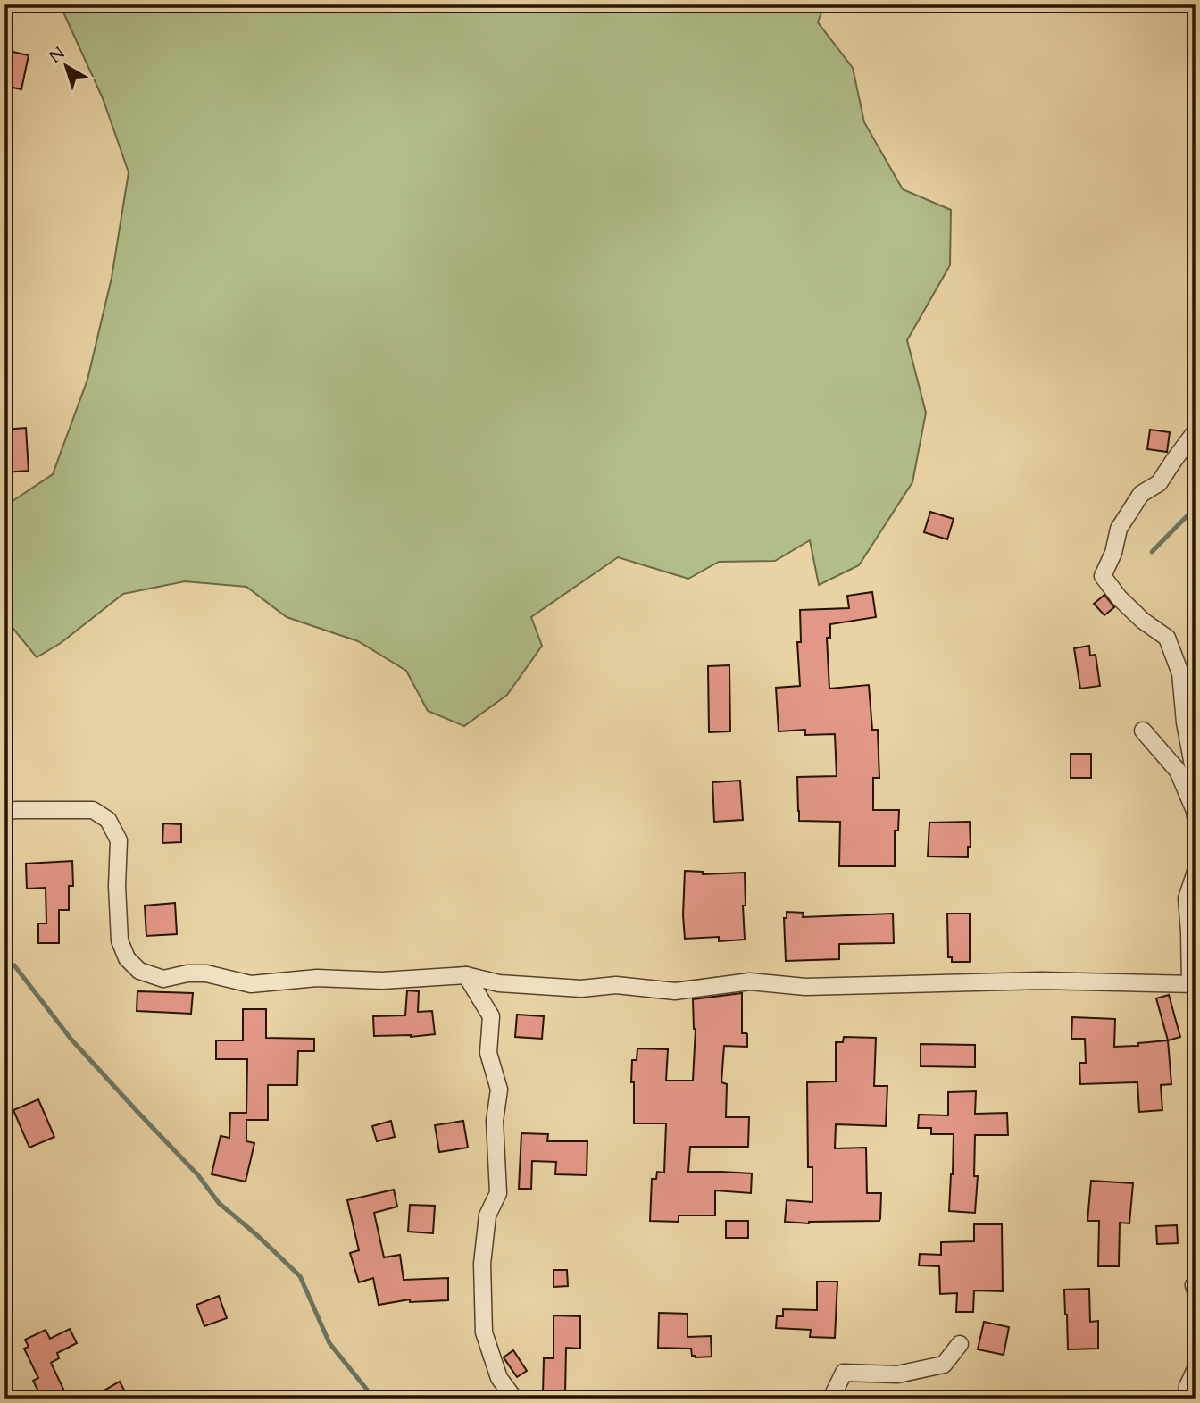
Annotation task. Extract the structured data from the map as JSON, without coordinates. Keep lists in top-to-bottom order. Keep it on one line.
{"north":"top left"}
